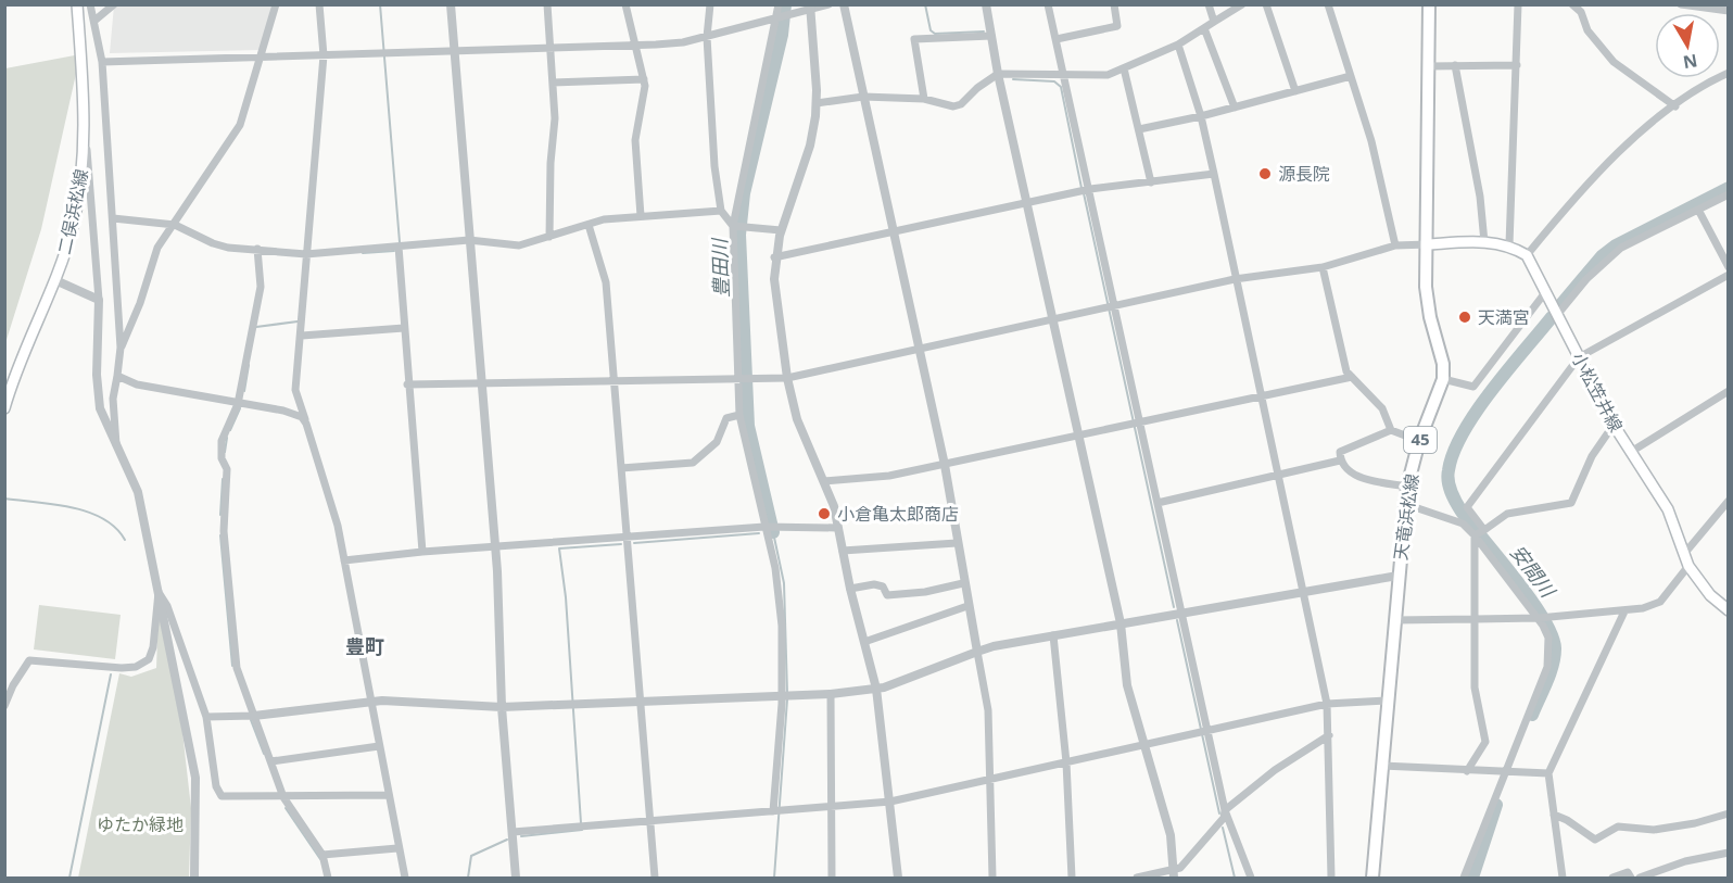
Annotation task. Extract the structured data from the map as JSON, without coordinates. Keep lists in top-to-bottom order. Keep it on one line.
{"streets":{"main road":["二俣浜松線","小松笠井線","45","天竜浜松線"]},"crossings":[["小松笠井線","天竜浜松線"]],"districts":["豊町"],"water":["豊田川","安間川"],"parks":["ゆたか緑地"],"places":["源長院","天満宮","小倉亀太郎商店"],"north":"bottom"}
